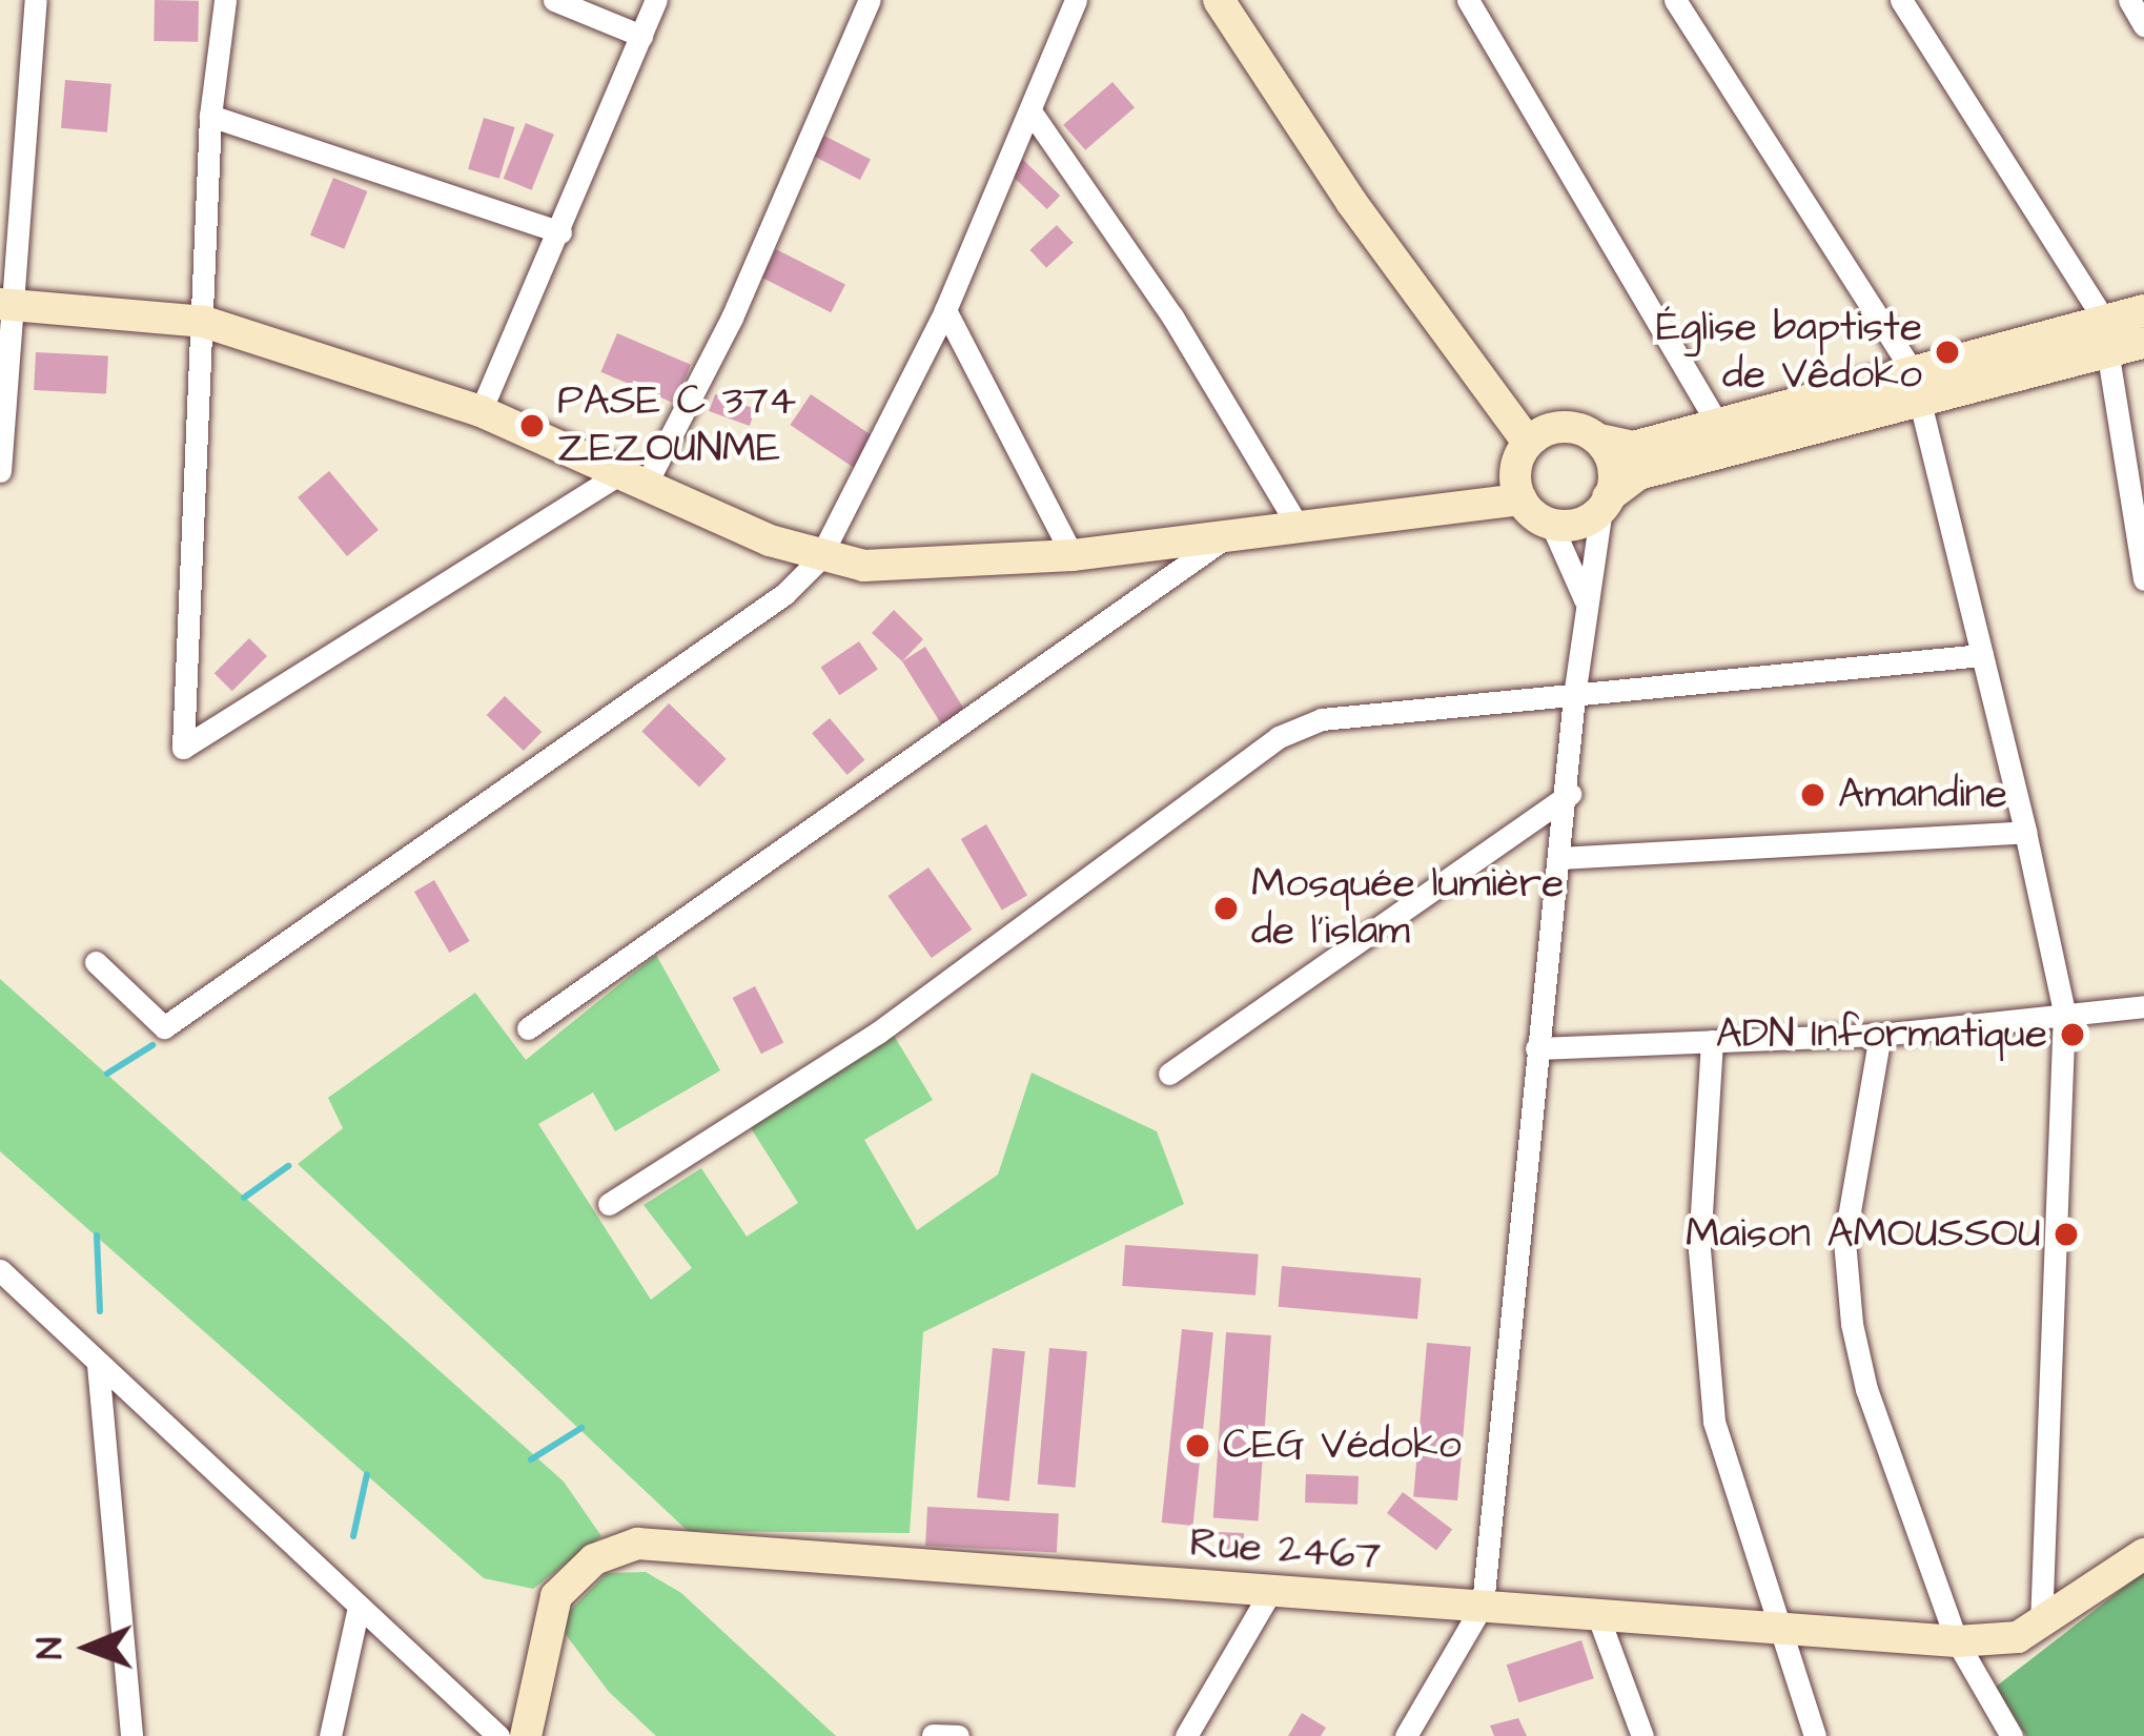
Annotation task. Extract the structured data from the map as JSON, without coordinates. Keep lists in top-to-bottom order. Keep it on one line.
{"streets":{"street":["Rue 2467"]},"places":["Église baptiste de Vêdoko","PASE C 374 ZEZOUNME","Amandine","Mosquée lumière de l'islam","ADN Informatique","Maison AMOUSSOU","CEG Védoko"],"north":"left"}
